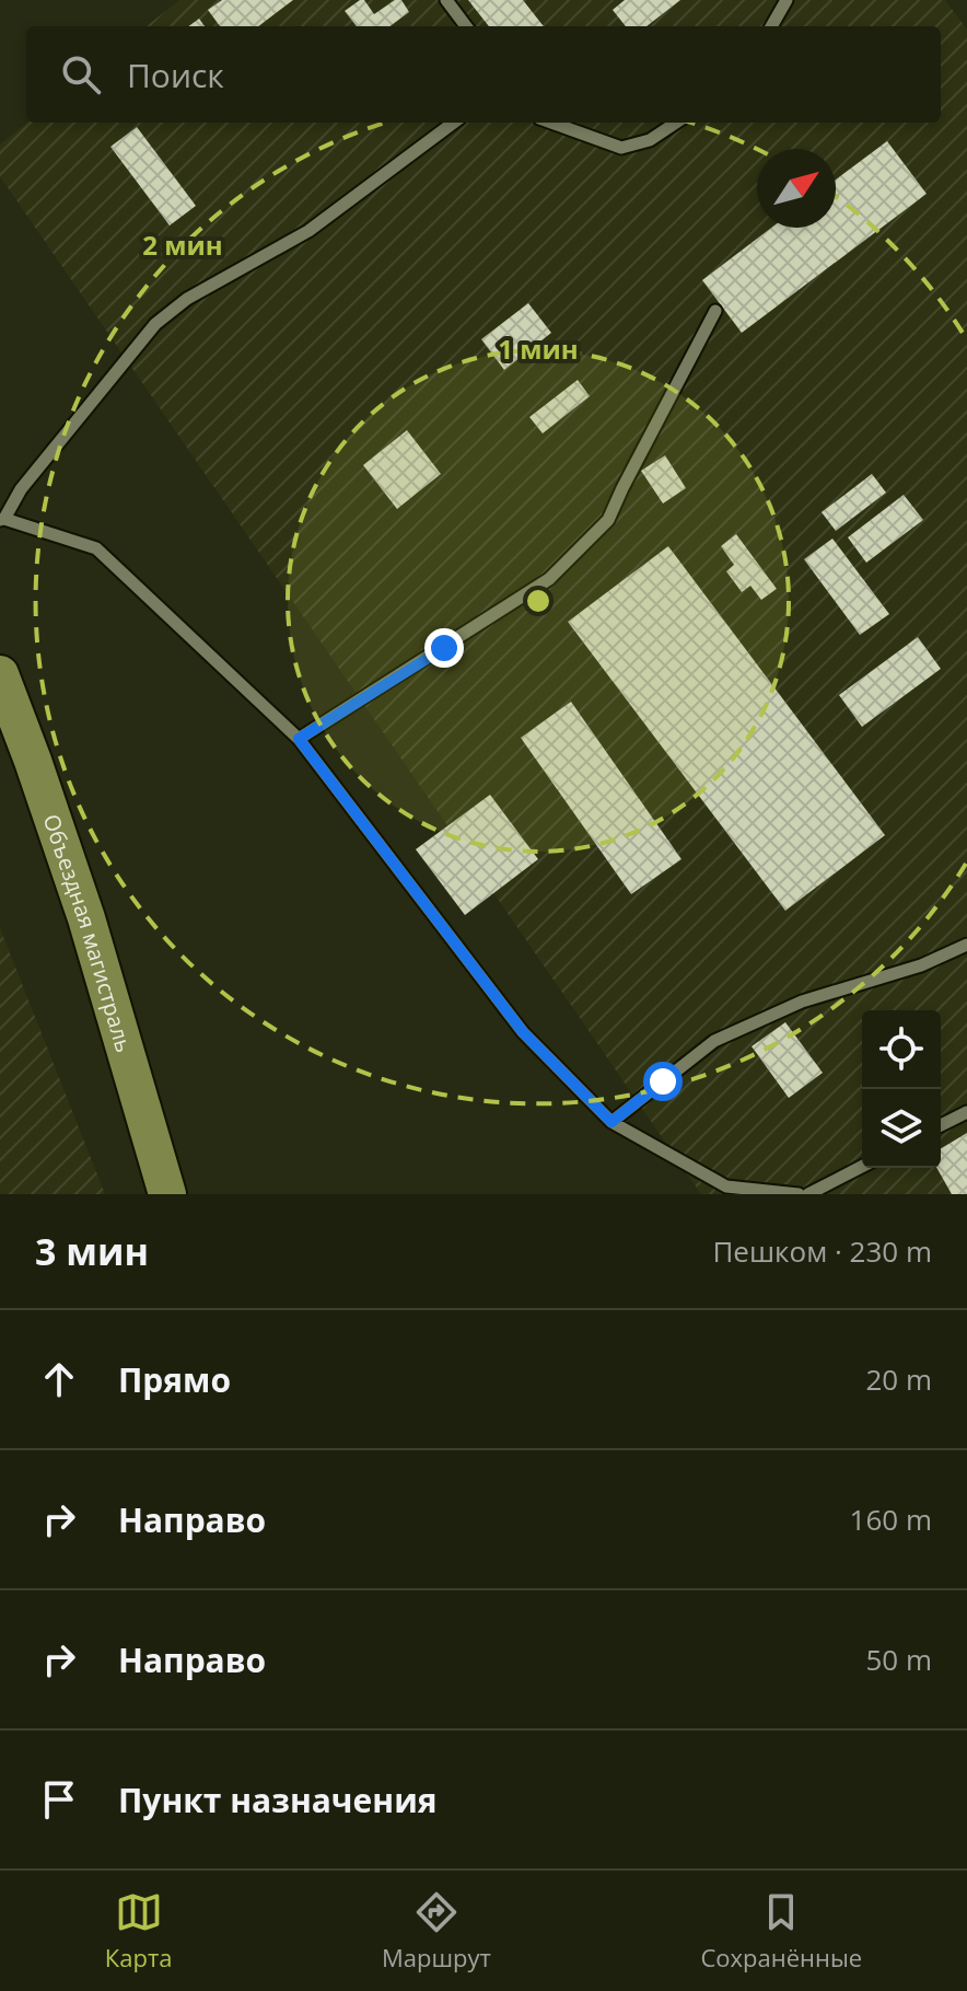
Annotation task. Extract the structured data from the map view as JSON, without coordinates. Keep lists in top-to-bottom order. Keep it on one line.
{"streets":{"main road":["Объездная магистраль"]},"north":"top right","page":{"search":"Поиск","heading":["3 мин","Пешком · 230 m"],"list":[["Прямо","20 m"],["Направо","160 m"],["Направо","50 m"],"Пункт назначения"],"nav":["Карта","Маршрут","Сохранённые"]},"rings":["2 мин","1 мин"]}
